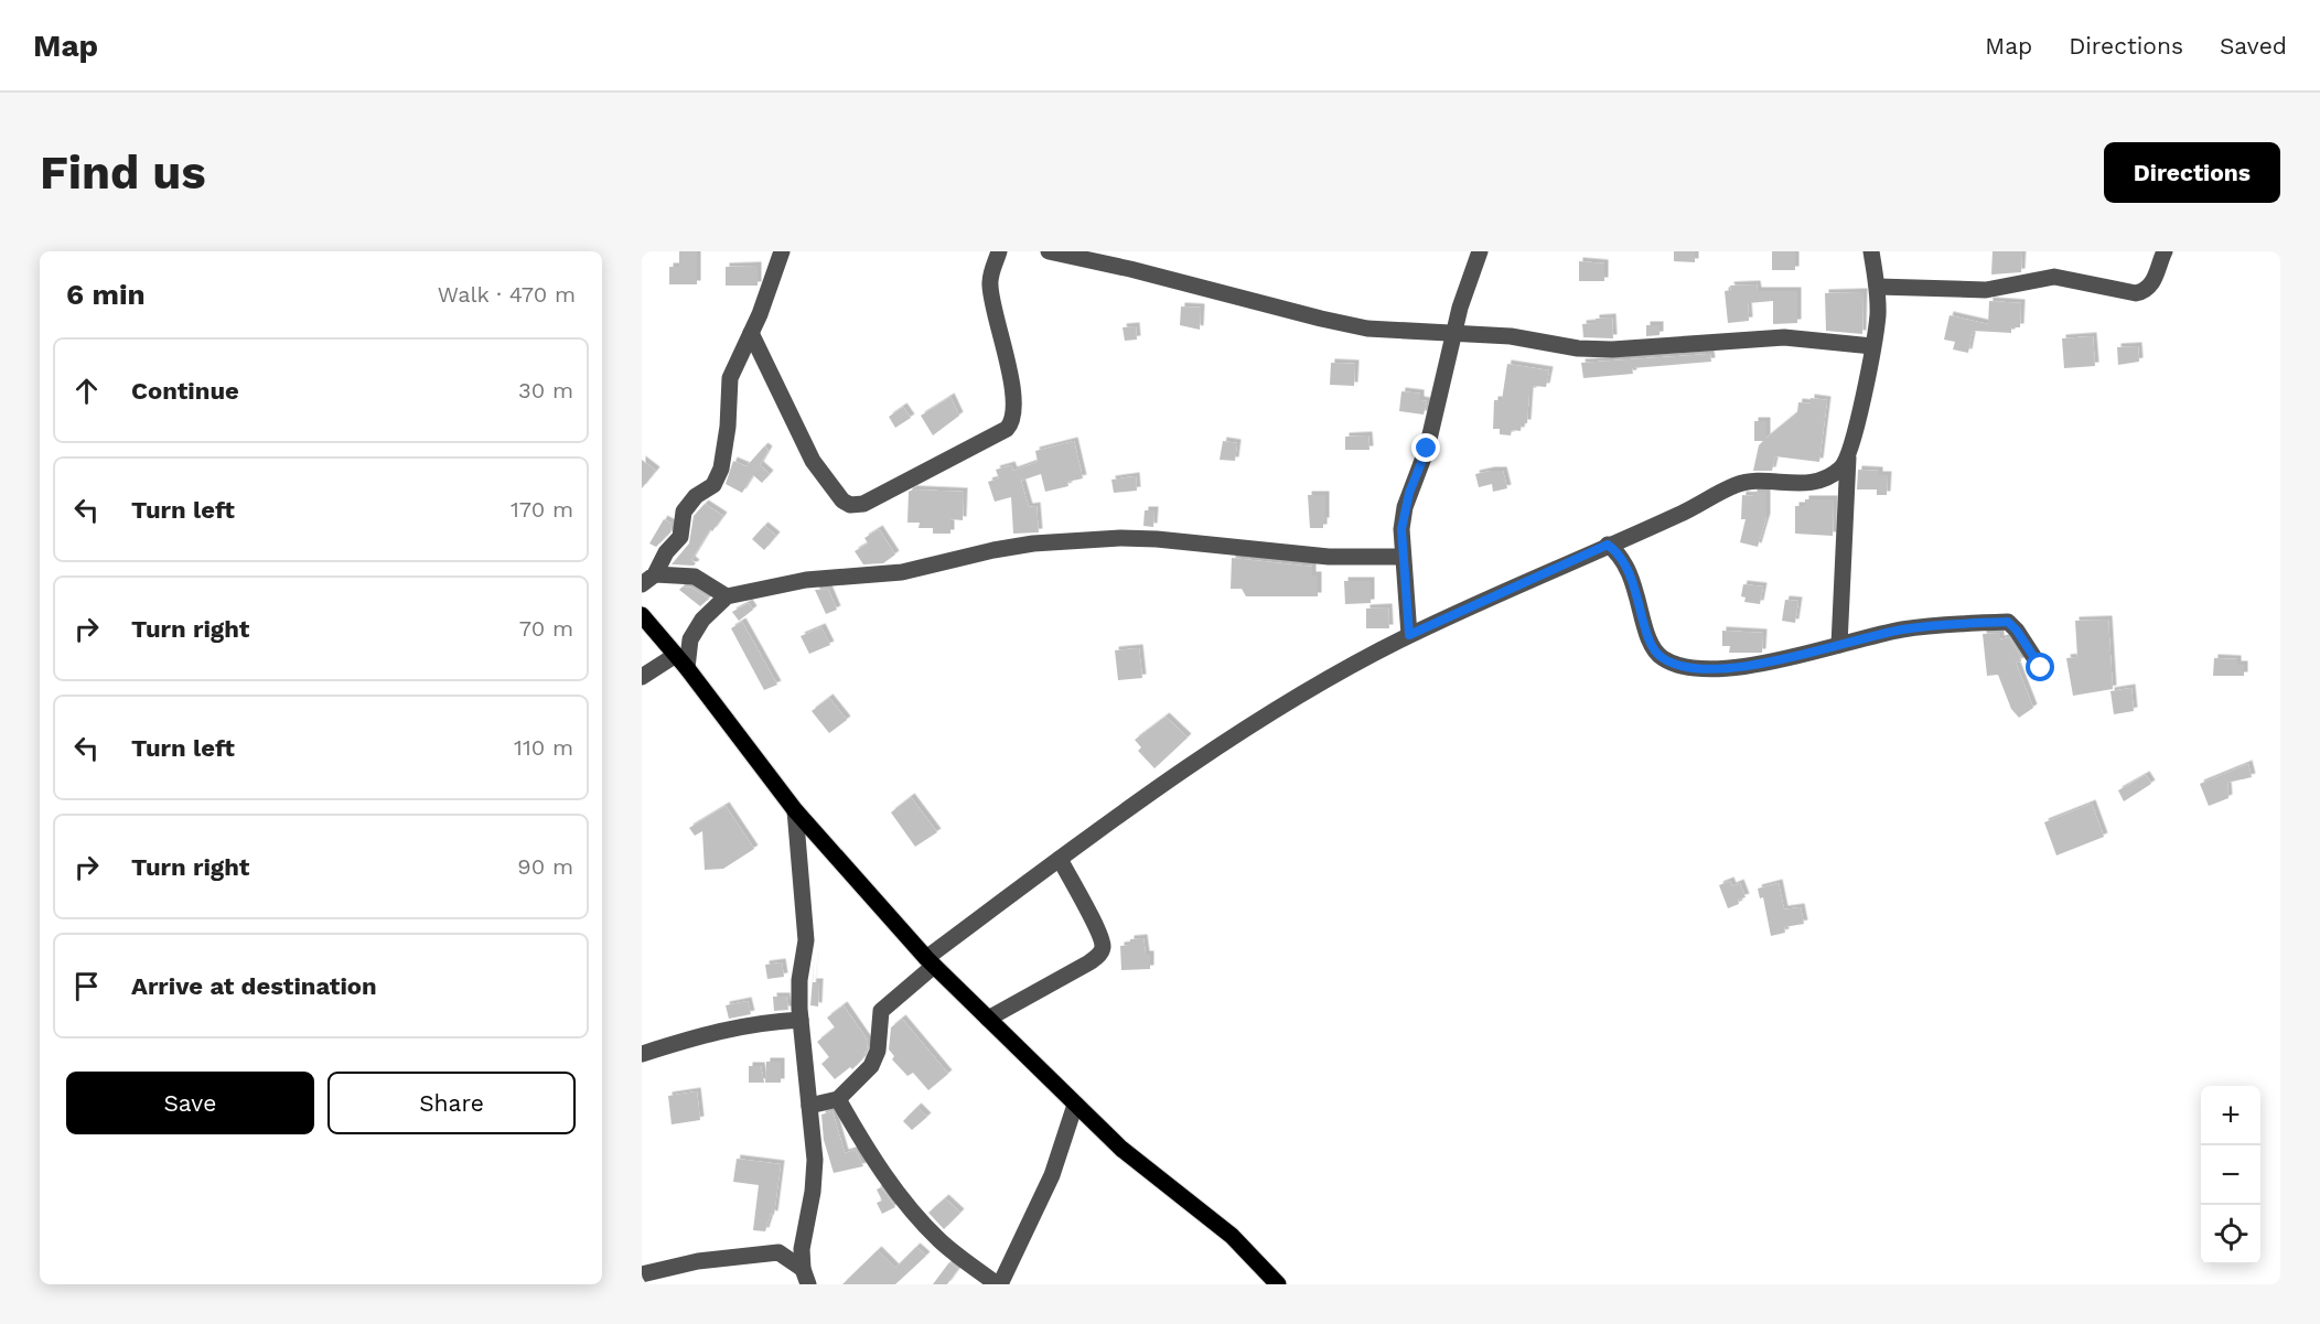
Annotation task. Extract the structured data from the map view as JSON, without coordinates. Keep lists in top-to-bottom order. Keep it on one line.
{"page":{"header":"Map","nav":["Map","Directions","Saved"],"buttons":["Directions",["Save","Share"]],"title":"Find us","heading":["6 min","Walk · 470 m"],"list":[["Continue","30 m"],["Turn left","170 m"],["Turn right","70 m"],["Turn left","110 m"],["Turn right","90 m"],"Arrive at destination"],"map_buttons":["+","−"]}}
